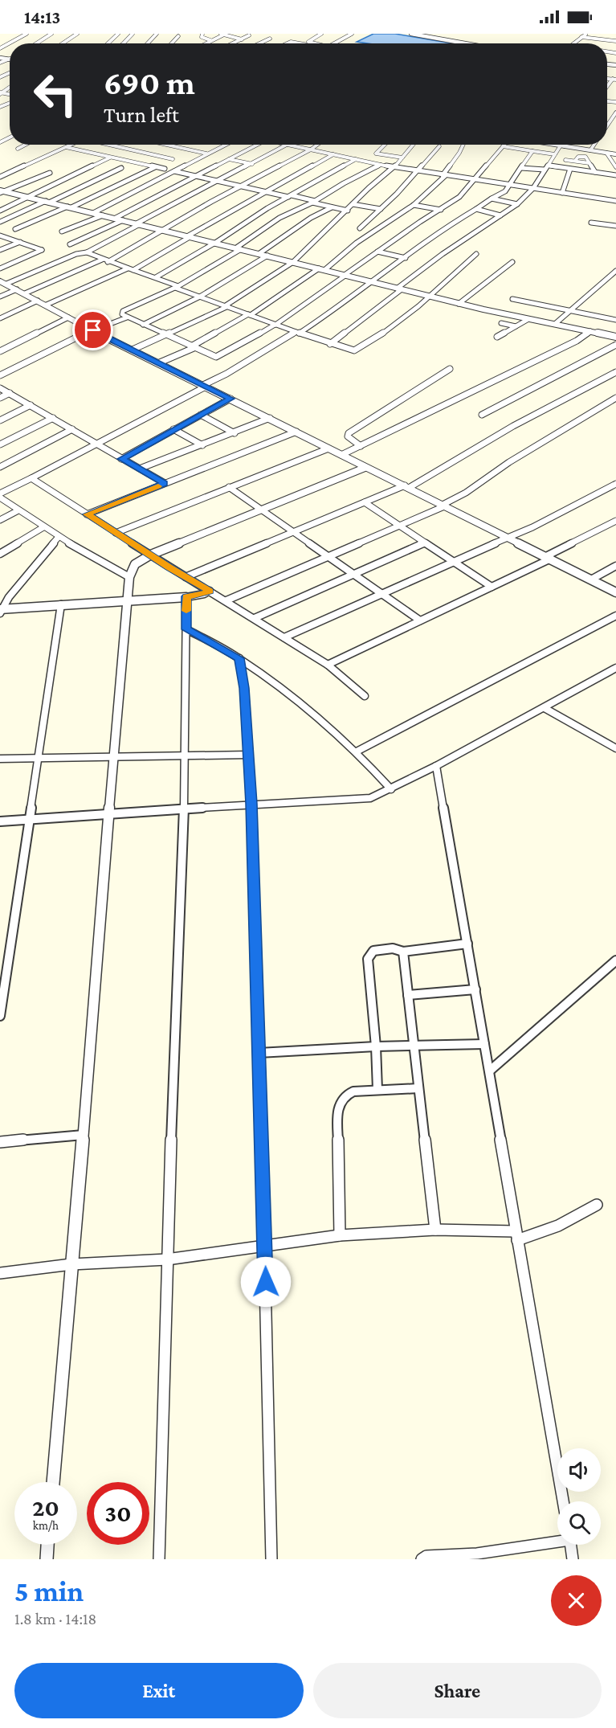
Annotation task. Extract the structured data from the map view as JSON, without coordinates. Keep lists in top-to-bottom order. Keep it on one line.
{"page":{"status":"14:13","turn":["690 m","Turn left"],"speed":"20 km/h","limit":"30","heading":["5 min","1.8 km · 14:18"],"buttons":["Exit","Share"]}}
